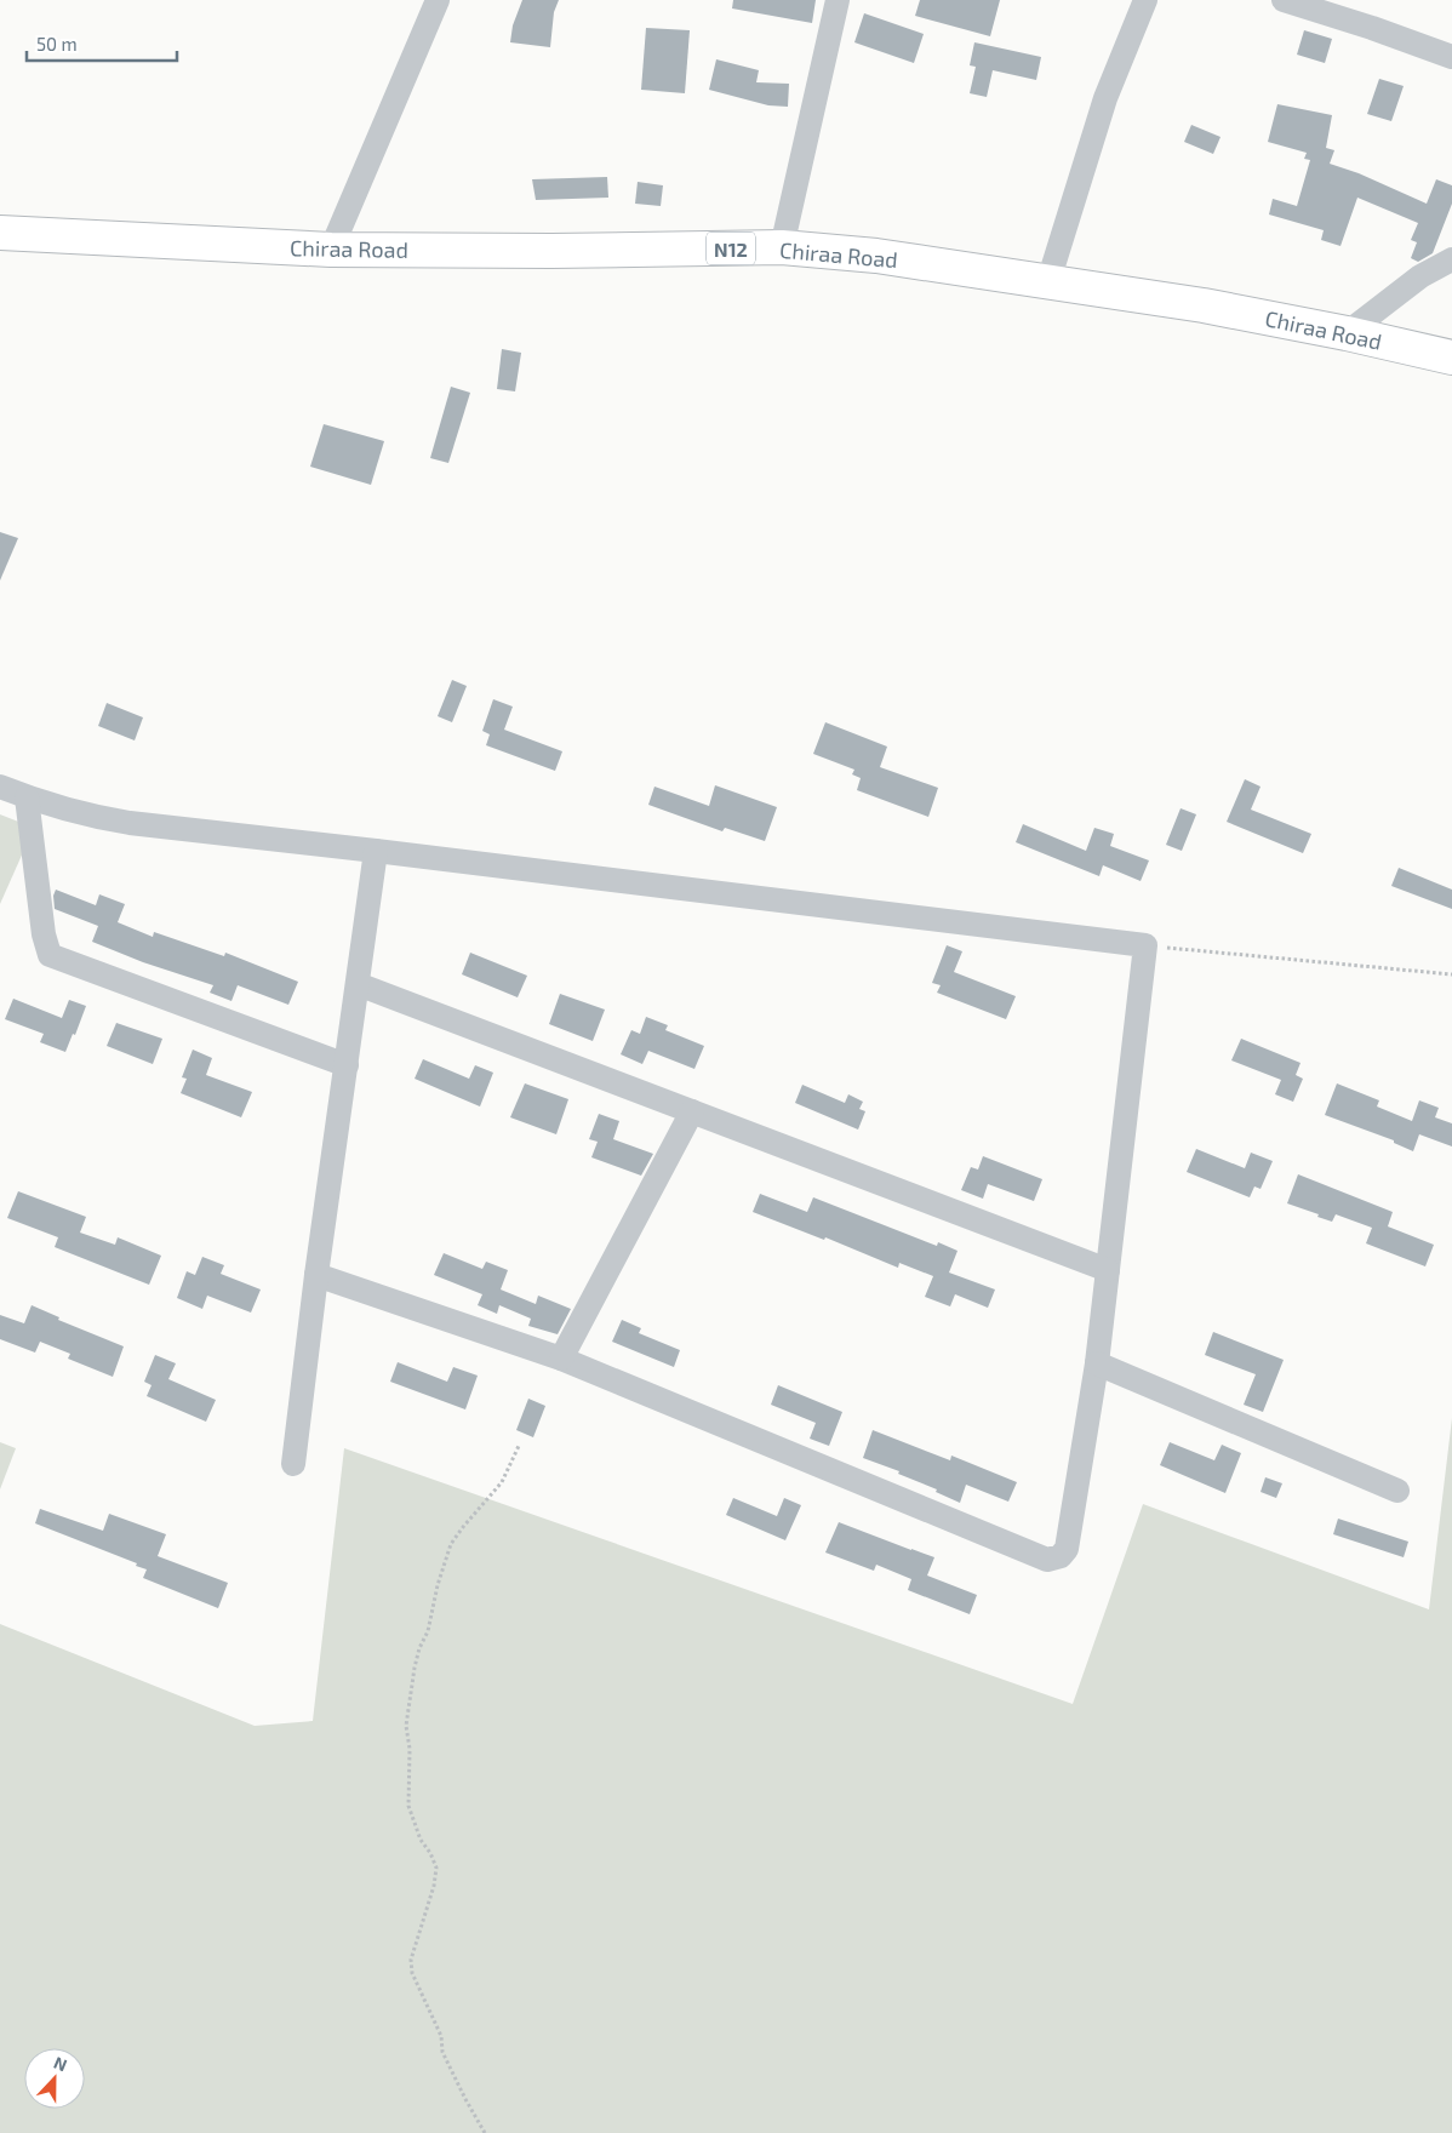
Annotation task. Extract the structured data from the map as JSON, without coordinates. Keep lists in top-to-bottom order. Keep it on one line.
{"streets":{"highway":["Chiraa Road","N12"]},"scale_bar":"50 m","north":"top"}
